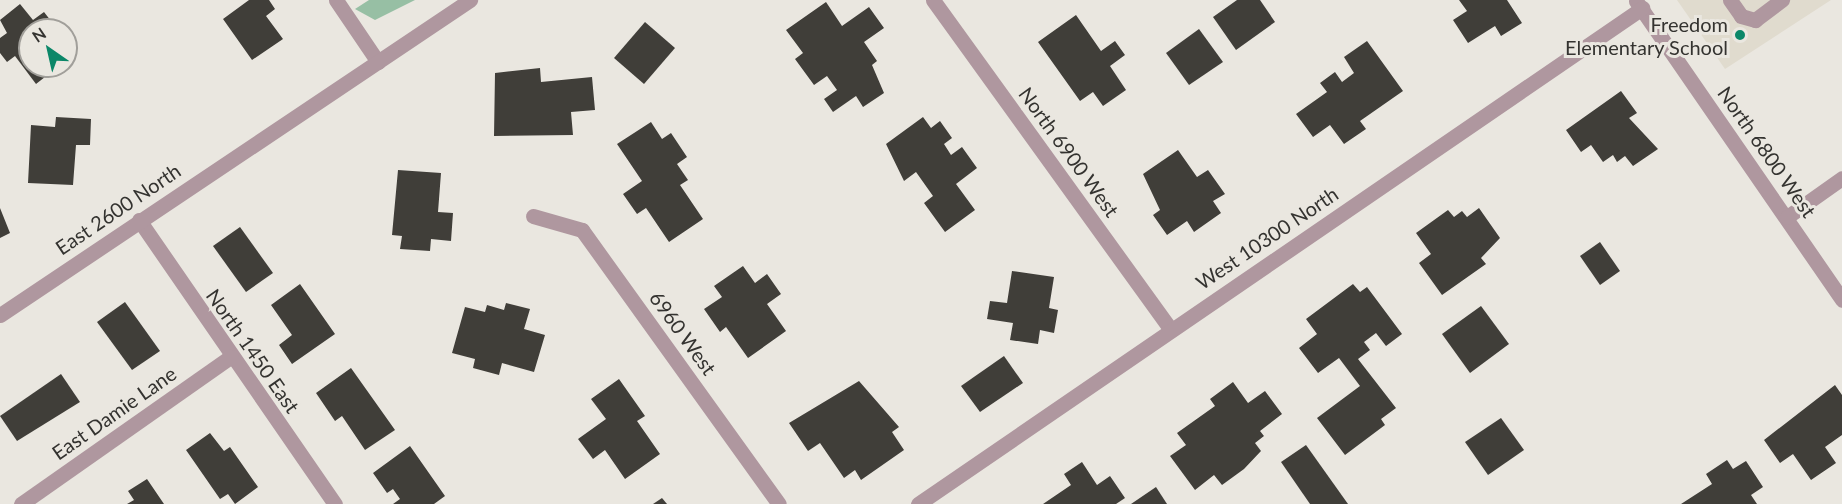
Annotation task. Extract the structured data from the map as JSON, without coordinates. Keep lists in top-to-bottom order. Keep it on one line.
{"streets":{"street":["North 6900 West","North 6800 West","East 2600 North","West 10300 North","6960 West","North 1450 East","East Damie Lane"]},"crossings":[["North 6900 West","West 10300 North"],["North 6800 West","West 10300 North"],["East 2600 North","North 1450 East"],["North 1450 East","East Damie Lane"]],"places":["Freedom Elementary School"],"north":"top left"}
